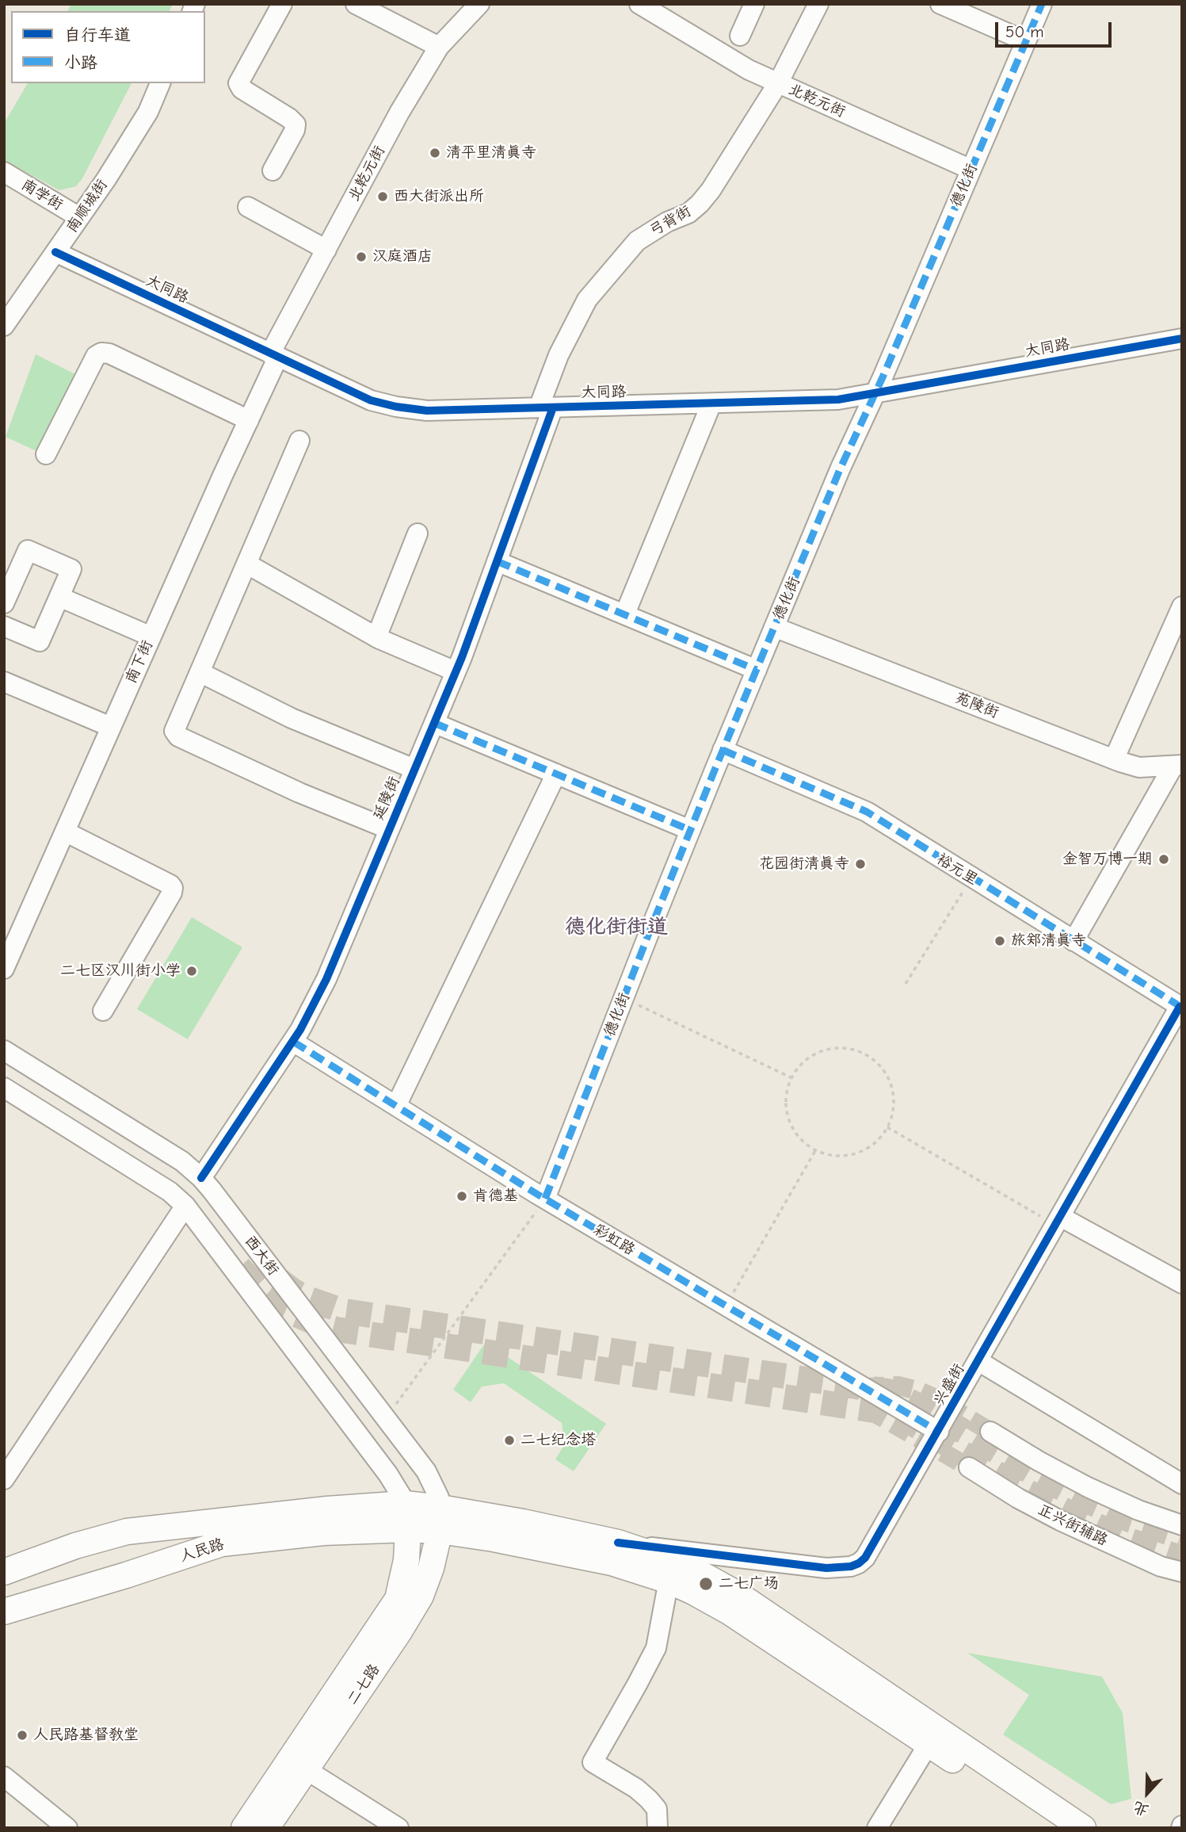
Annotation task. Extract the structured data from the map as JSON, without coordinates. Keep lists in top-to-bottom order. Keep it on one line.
{"streets":{"main road":["人民路","二七路"],"street":["北乾元街","德化街","南学街","南顺城街","弓背街","大同路","南下街","苑陵街","延陵街","裕元里","彩虹路","西大街","兴盛街","正兴街辅路"]},"crossings":[["北乾元街","德化街"],["北乾元街","弓背街"],["北乾元街","大同路"],["北乾元街","南下街"],["德化街","大同路"],["德化街","苑陵街"],["德化街","裕元里"],["德化街","彩虹路"],["南学街","南顺城街"],["南顺城街","大同路"],["弓背街","大同路"],["弓背街","延陵街"],["大同路","南下街"],["大同路","延陵街"],["延陵街","彩虹路"],["延陵街","西大街"],["裕元里","兴盛街"],["彩虹路","兴盛街"],["西大街","人民路"],["西大街","二七路"],["人民路","二七路"]],"districts":["德化街街道"],"places":["清平里清真寺","西大街派出所","汉庭酒店","金智万博一期","花园街清真寺","旅郑清真寺","二七区汉川街小学","肯德基","二七纪念塔","二七广场","人民路基督教堂"],"legend":["自行车道","小路"],"scale_bar":"50 m","north":"bottom"}
